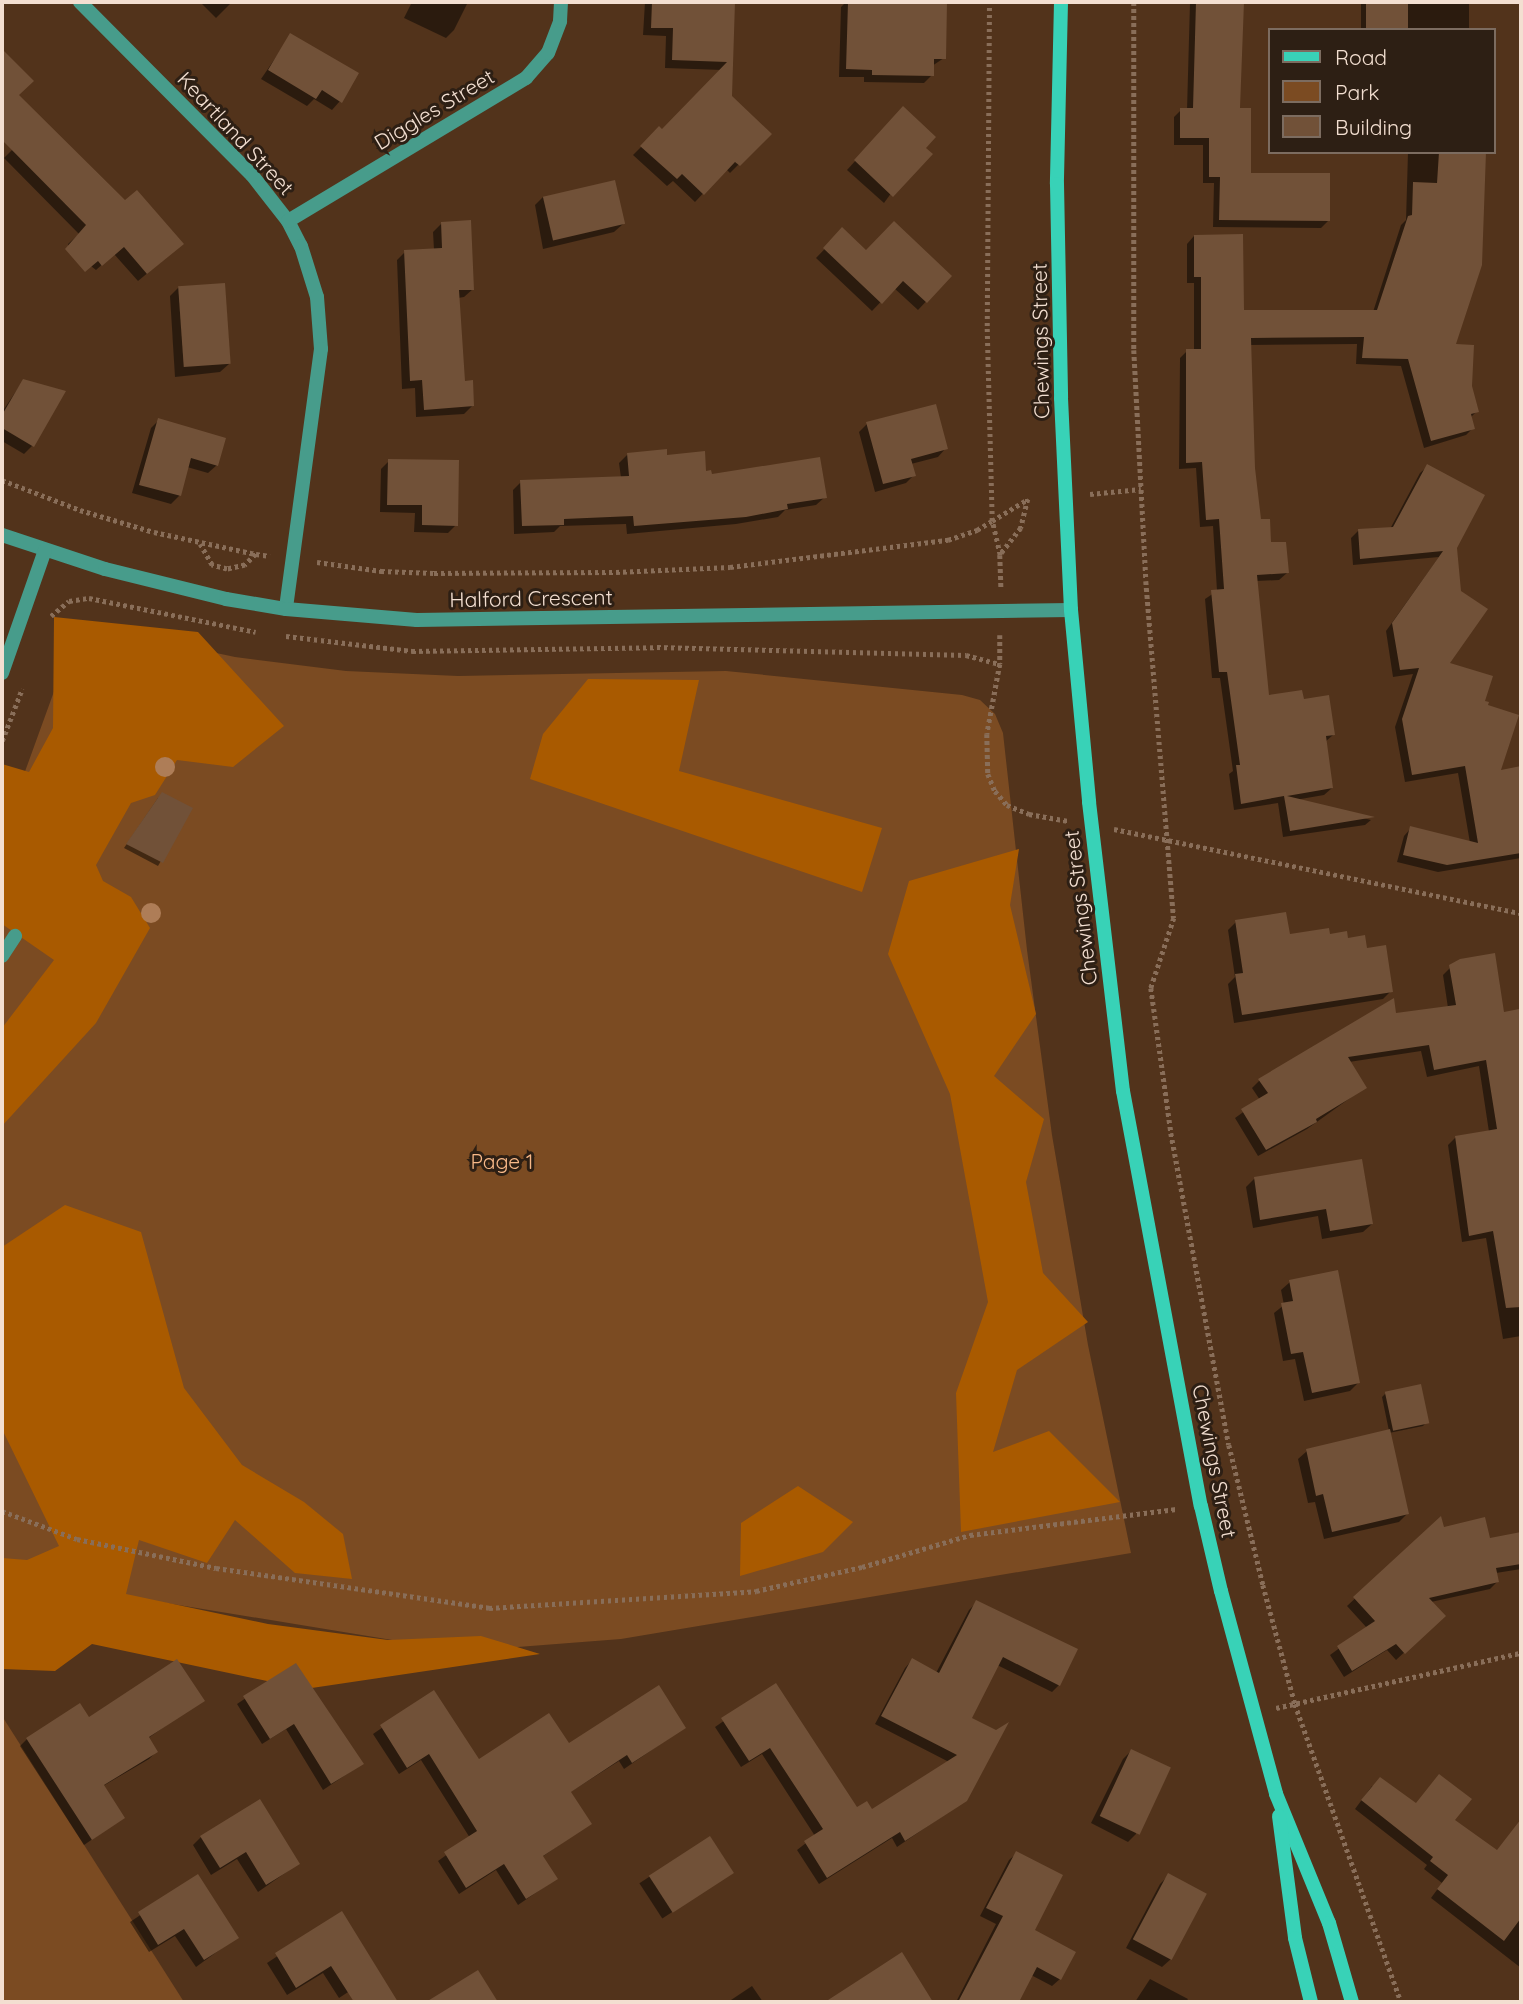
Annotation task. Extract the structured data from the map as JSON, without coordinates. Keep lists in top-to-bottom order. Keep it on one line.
{"streets":{"street":["Diggles Street","Keartland Street","Chewings Street","Halford Crescent"]},"crossings":[["Diggles Street","Keartland Street"],["Keartland Street","Halford Crescent"],["Chewings Street","Halford Crescent"]],"parks":["Page 1"],"legend":["Road","Park","Building"]}
